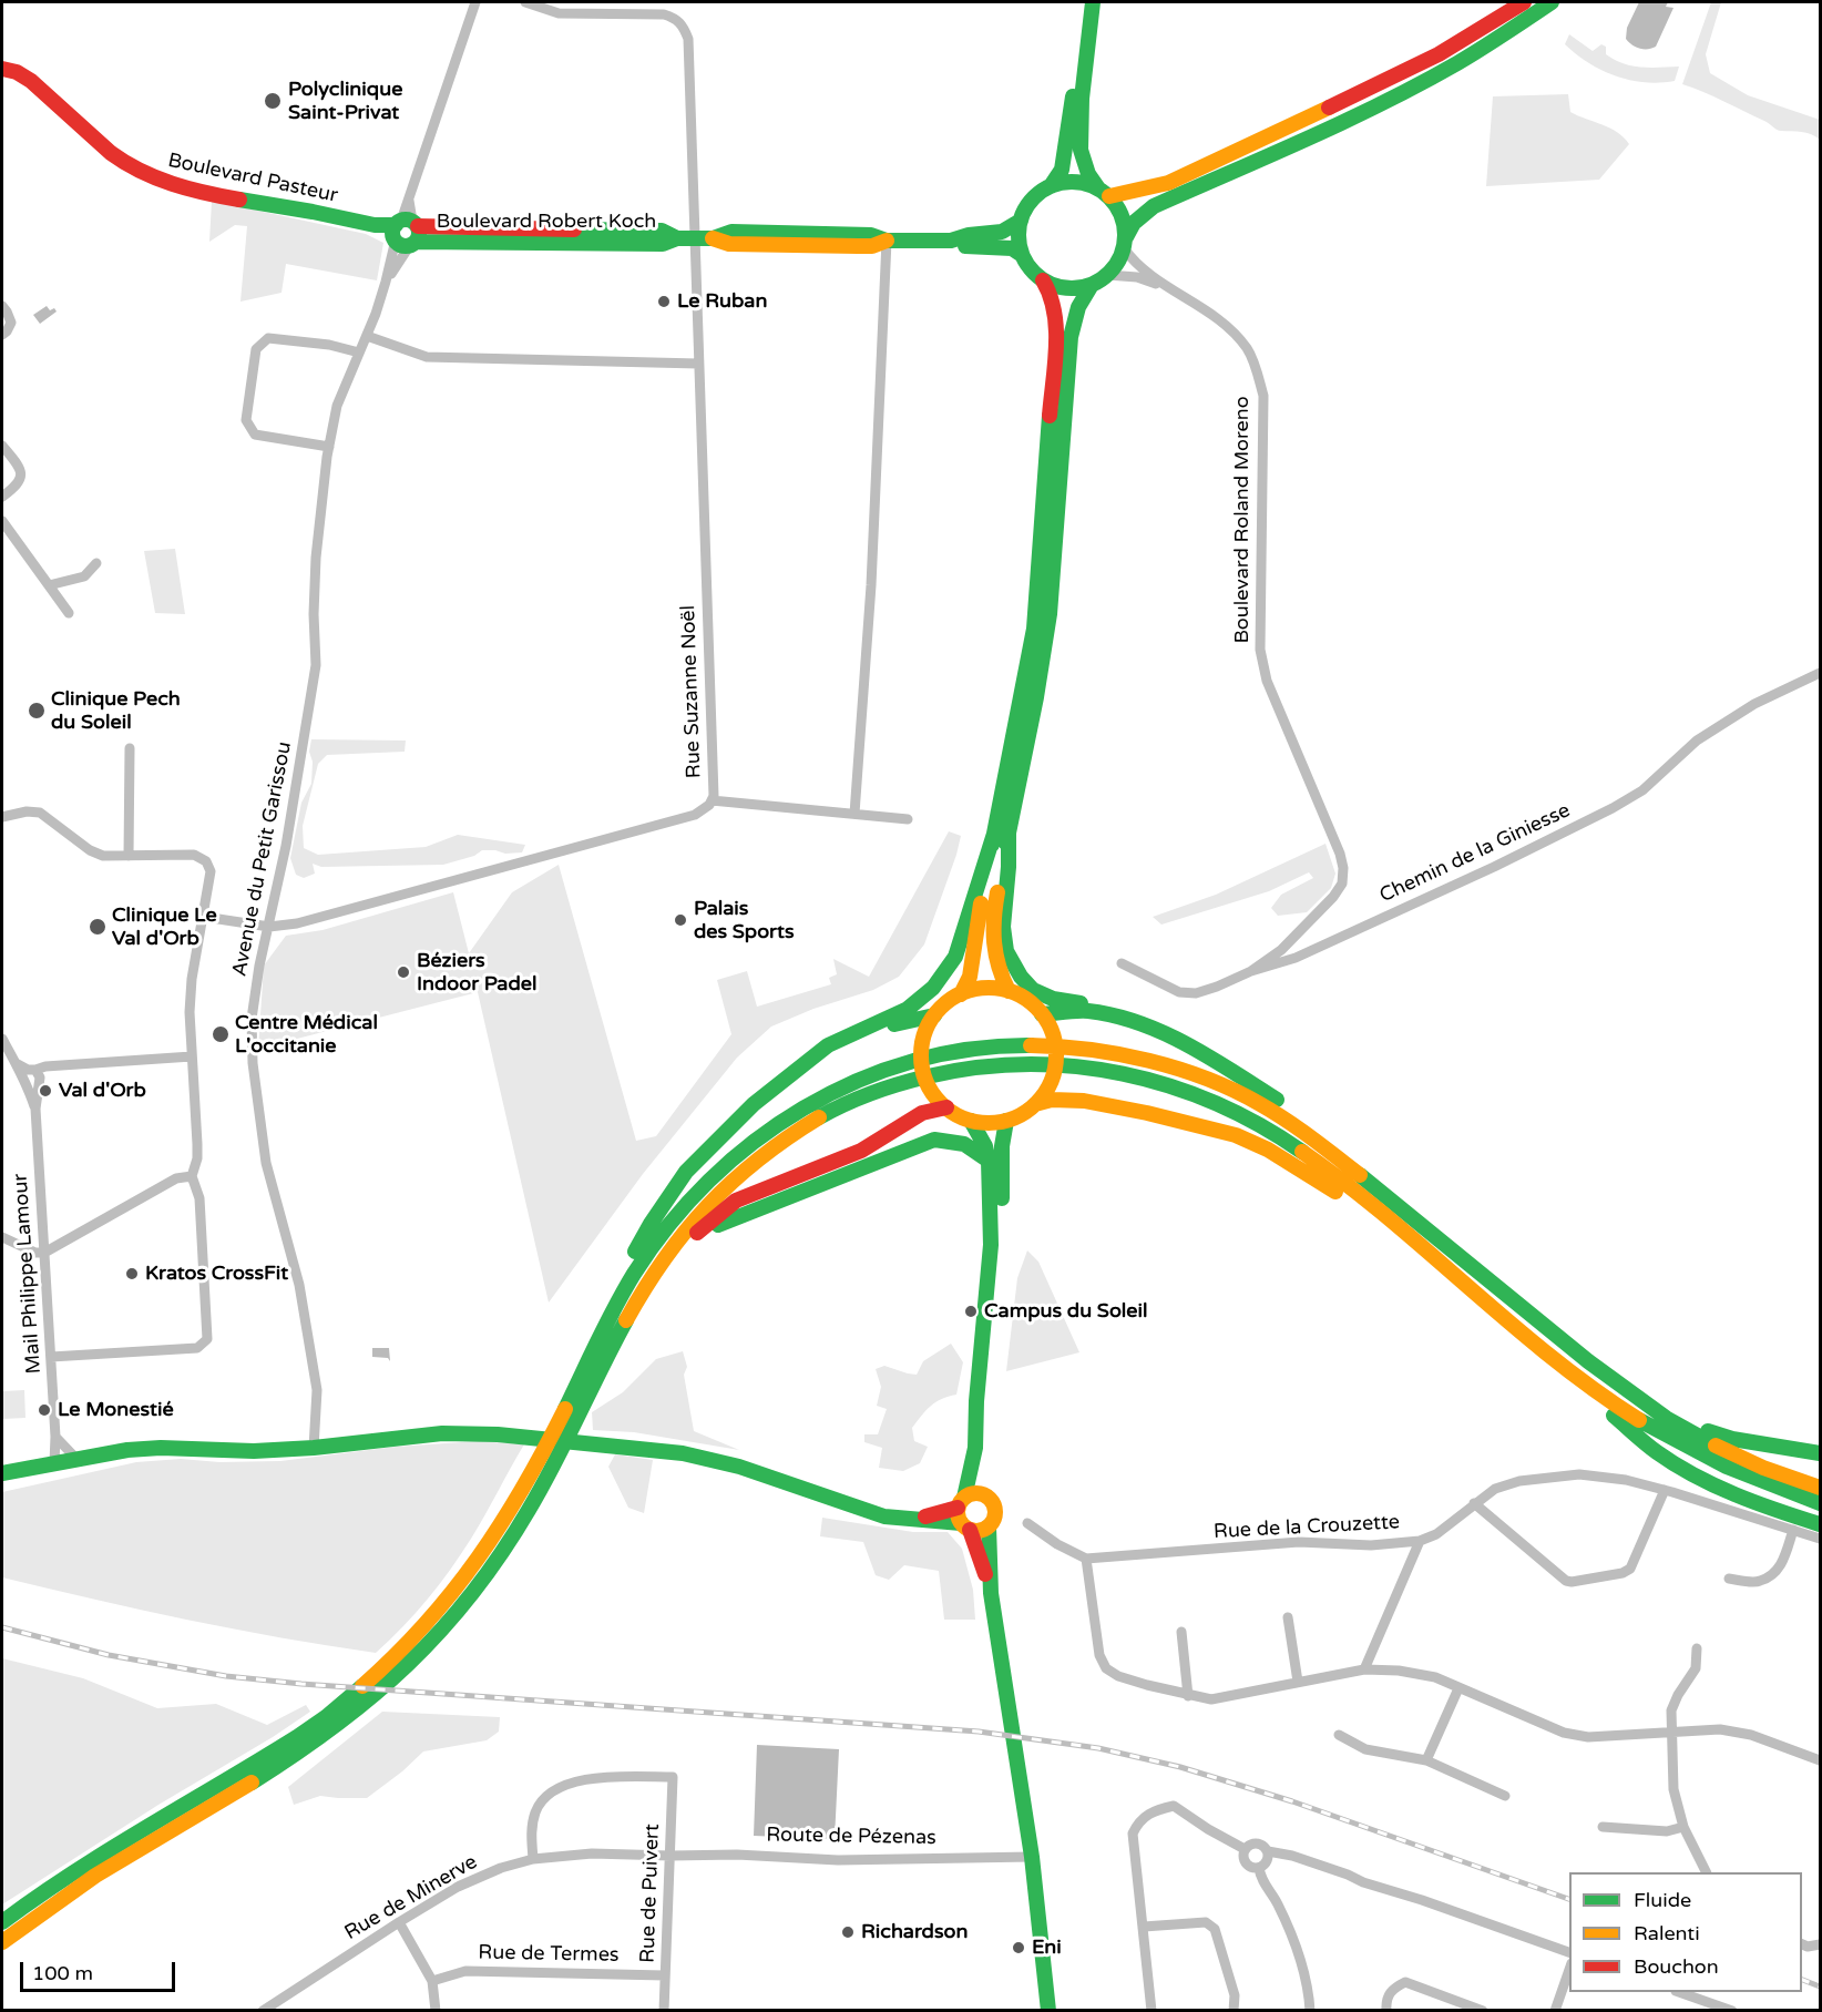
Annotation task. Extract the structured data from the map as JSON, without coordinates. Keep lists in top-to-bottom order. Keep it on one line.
{"streets":{"main road":["Boulevard Pasteur","Boulevard Robert Koch"],"street":["Boulevard Roland Moreno","Rue Suzanne Noël","Chemin de la Giniesse","Avenue du Petit Garissou","Mail Philippe Lamour","Rue de la Crouzette","Route de Pézenas","Rue de Puivert","Rue de Minerve","Rue de Termes"]},"crossings":[["Boulevard Pasteur","Boulevard Robert Koch"],["Boulevard Pasteur","Avenue du Petit Garissou"],["Boulevard Robert Koch","Boulevard Roland Moreno"],["Boulevard Robert Koch","Rue Suzanne Noël"],["Boulevard Robert Koch","Avenue du Petit Garissou"],["Boulevard Roland Moreno","Chemin de la Giniesse"],["Rue Suzanne Noël","Avenue du Petit Garissou"],["Route de Pézenas","Rue de Puivert"],["Route de Pézenas","Rue de Minerve"],["Rue de Puivert","Rue de Minerve"],["Rue de Puivert","Rue de Termes"]],"places":["Polyclinique Saint-Privat","Le Ruban","Clinique Pech du Soleil","Palais des Sports","Clinique Le Val d'Orb","Béziers Indoor Padel","Centre Médical L'occitanie","Val d'Orb","Kratos CrossFit","Campus du Soleil","Le Monestié","Richardson","Eni"],"legend":["Fluide","Ralenti","Bouchon"],"scale_bar":"100 m"}
